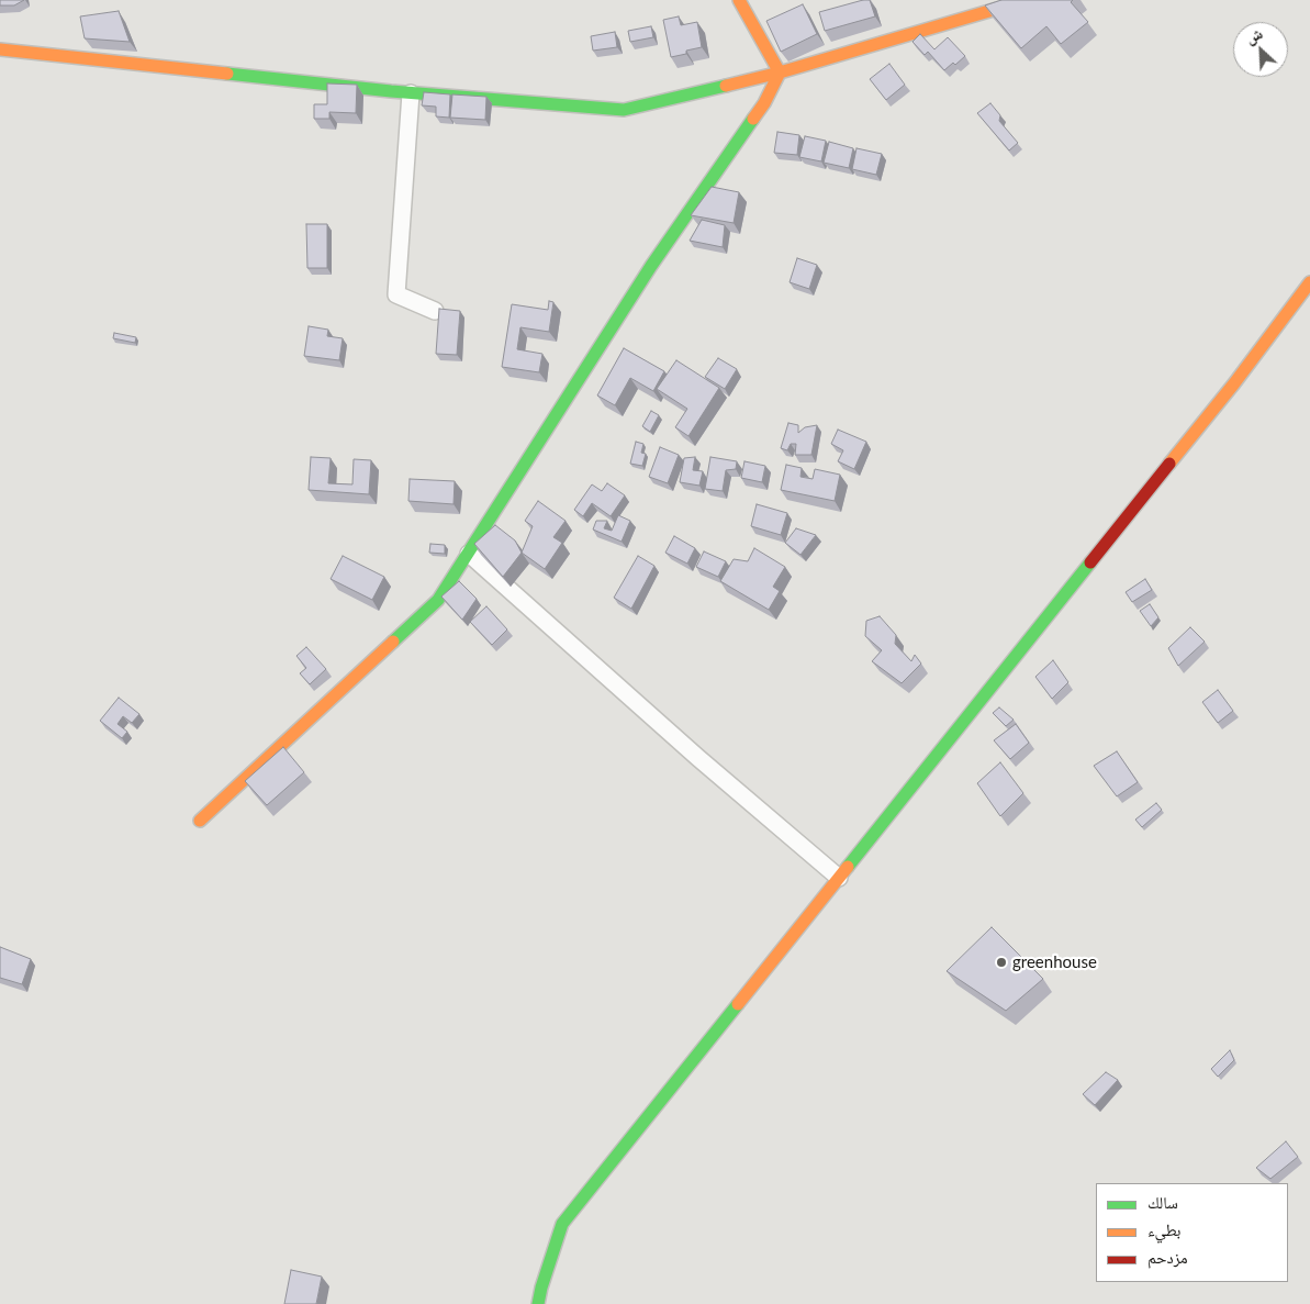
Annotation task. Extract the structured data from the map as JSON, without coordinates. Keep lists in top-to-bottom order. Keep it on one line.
{"places":["greenhouse"],"legend":["سالك","بطيء","مزدحم"],"north":"top left"}
